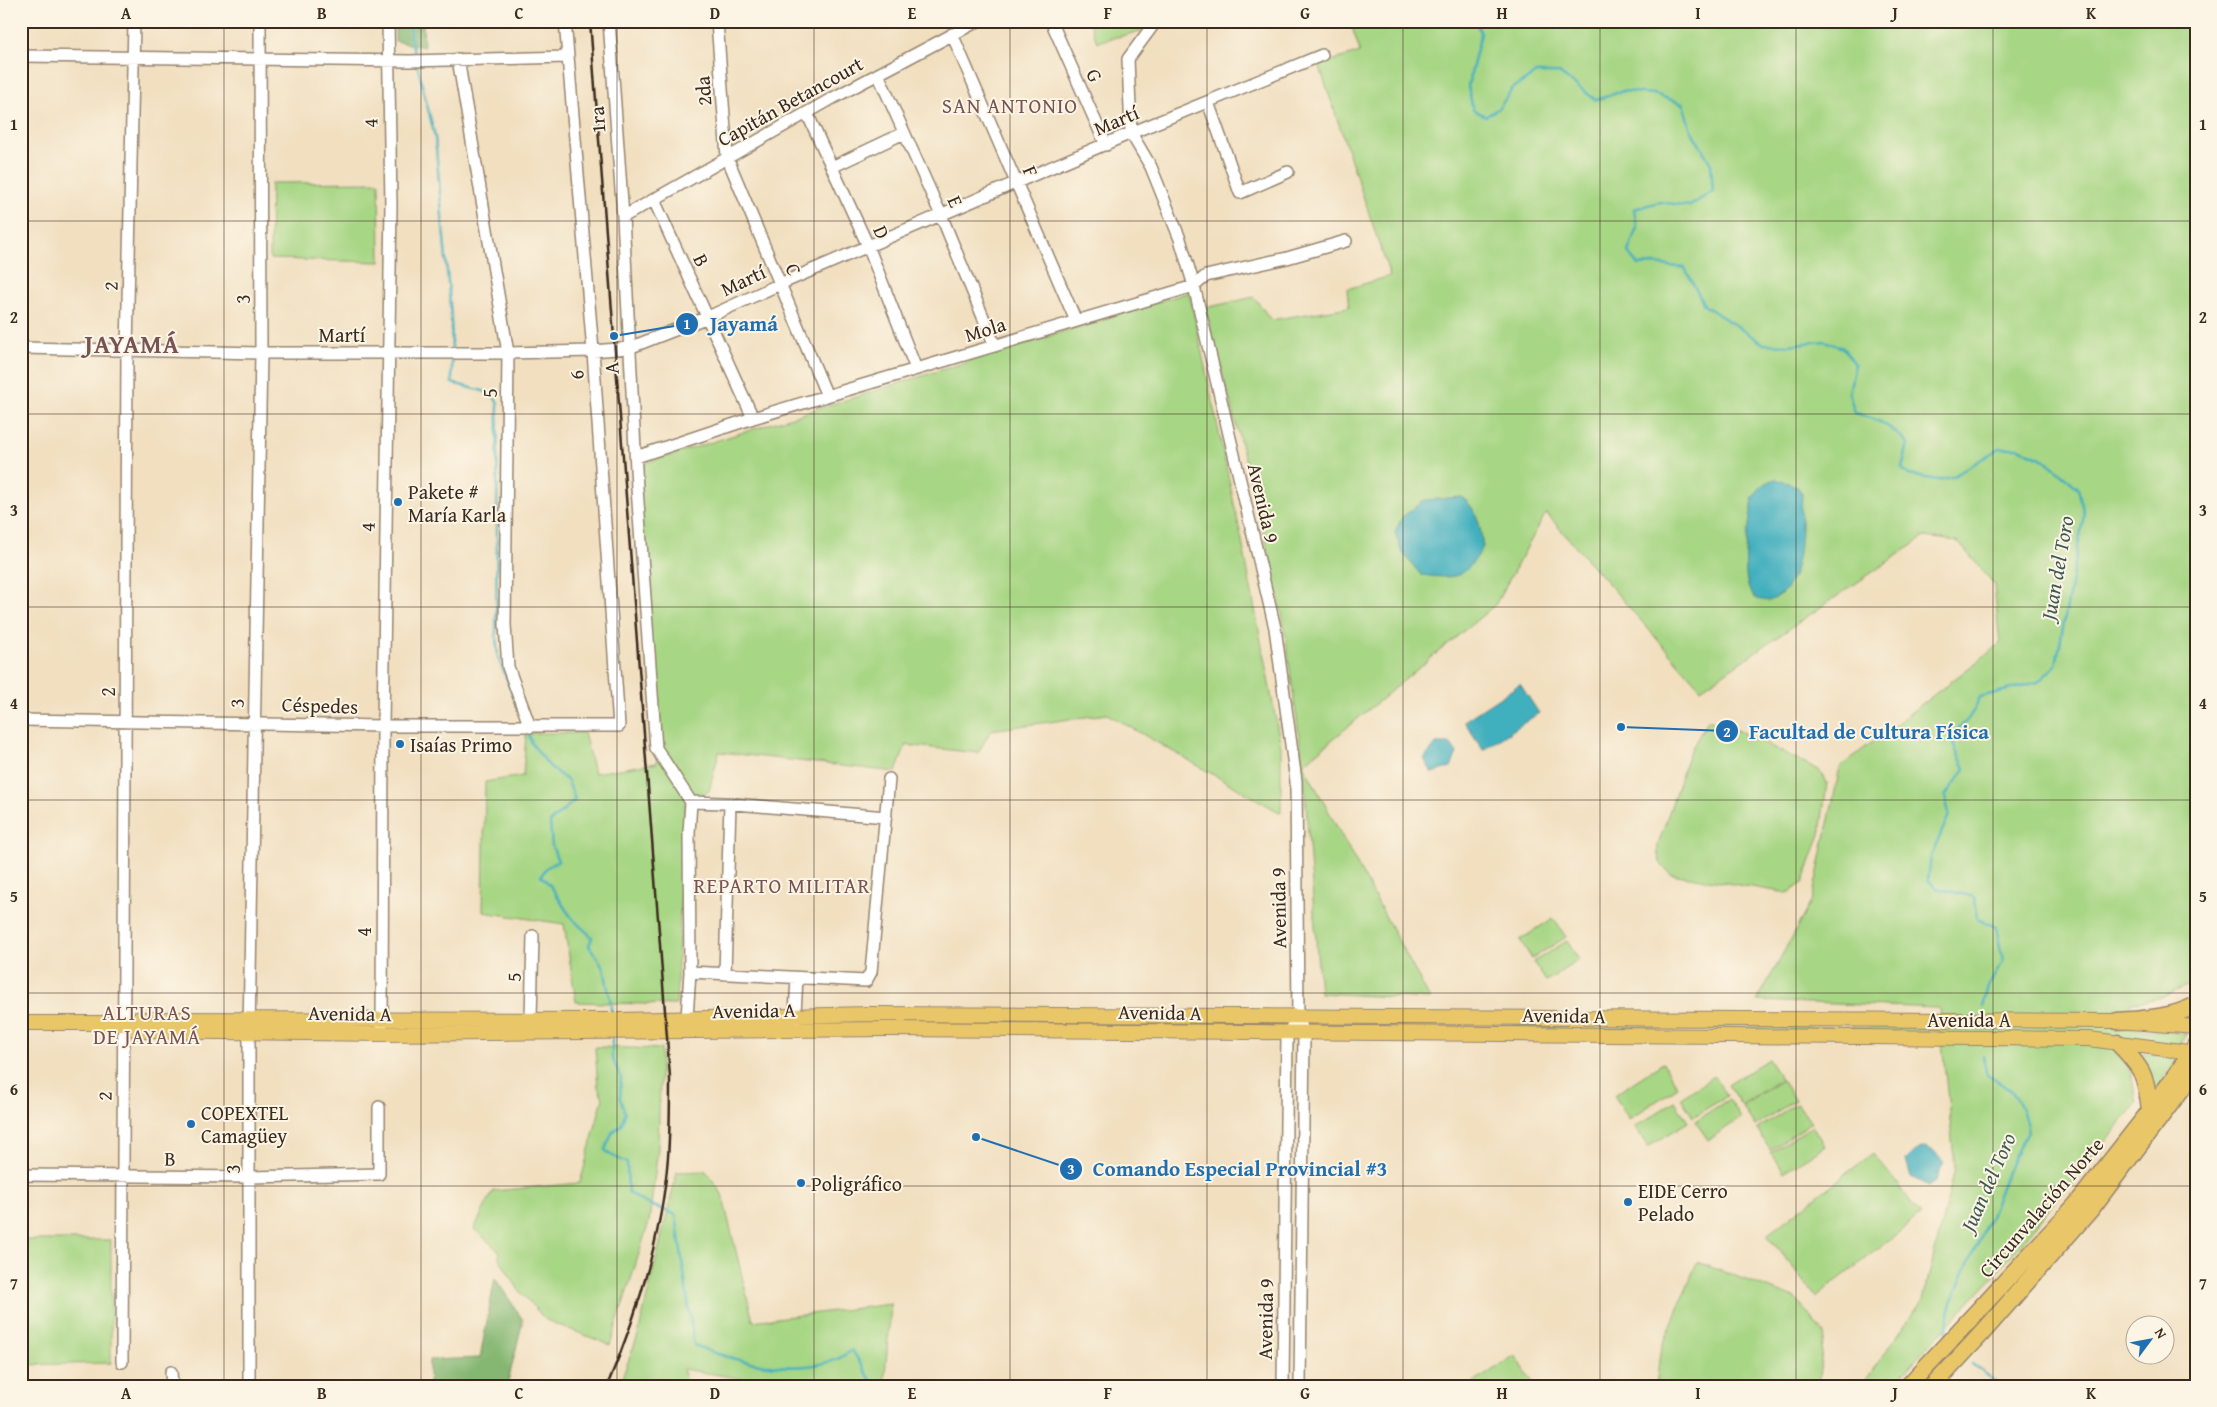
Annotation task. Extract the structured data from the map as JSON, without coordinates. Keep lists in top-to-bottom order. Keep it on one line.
{"streets":{"highway":["Circunvalación Norte"],"main road":["Avenida A"],"street":["G","2da","Capitán Betancourt","1ra","Martí","4","F","E","D","B","C","2","3","Mola","A","6","5","Avenida 9","Céspedes"]},"crossings":[["G","Martí"],["2da","Capitán Betancourt"],["2da","C"],["Capitán Betancourt","1ra"],["Capitán Betancourt","F"],["Capitán Betancourt","E"],["Capitán Betancourt","D"],["Capitán Betancourt","B"],["Capitán Betancourt","C"],["Capitán Betancourt","A"],["1ra","A"],["Martí","4"],["Martí","F"],["Martí","E"],["Martí","D"],["Martí","B"],["Martí","C"],["Martí","2"],["Martí","3"],["Martí","A"],["Martí","6"],["Martí","5"],["Martí","Avenida 9"],["4","Céspedes"],["4","Avenida A"],["F","Mola"],["E","Mola"],["D","Mola"],["B","2"],["B","3"],["B","Mola"],["C","Mola"],["2","Céspedes"],["2","Avenida A"],["3","Céspedes"],["3","Avenida A"],["Mola","A"],["Mola","Avenida 9"],["6","Céspedes"],["5","Céspedes"],["5","Avenida A"],["Avenida 9","Avenida A"],["Avenida A","Circunvalación Norte"]],"districts":["SAN ANTONIO","JAYAMÁ","REPARTO MILITAR","ALTURAS DE JAYAMÁ"],"water":["Juan del Toro"],"places":["Jayamá","Pakete # María Karla","Facultad de Cultura Física","Isaías Primo","COPEXTEL Camagüey","Comando Especial Provincial #3","Poligráfico","EIDE Cerro Pelado"],"north":"top right","grid":{"columns":["A","B","C","D","E","F","G","H","I","J","K"],"rows":["1","2","3","4","5","6","7"]}}
